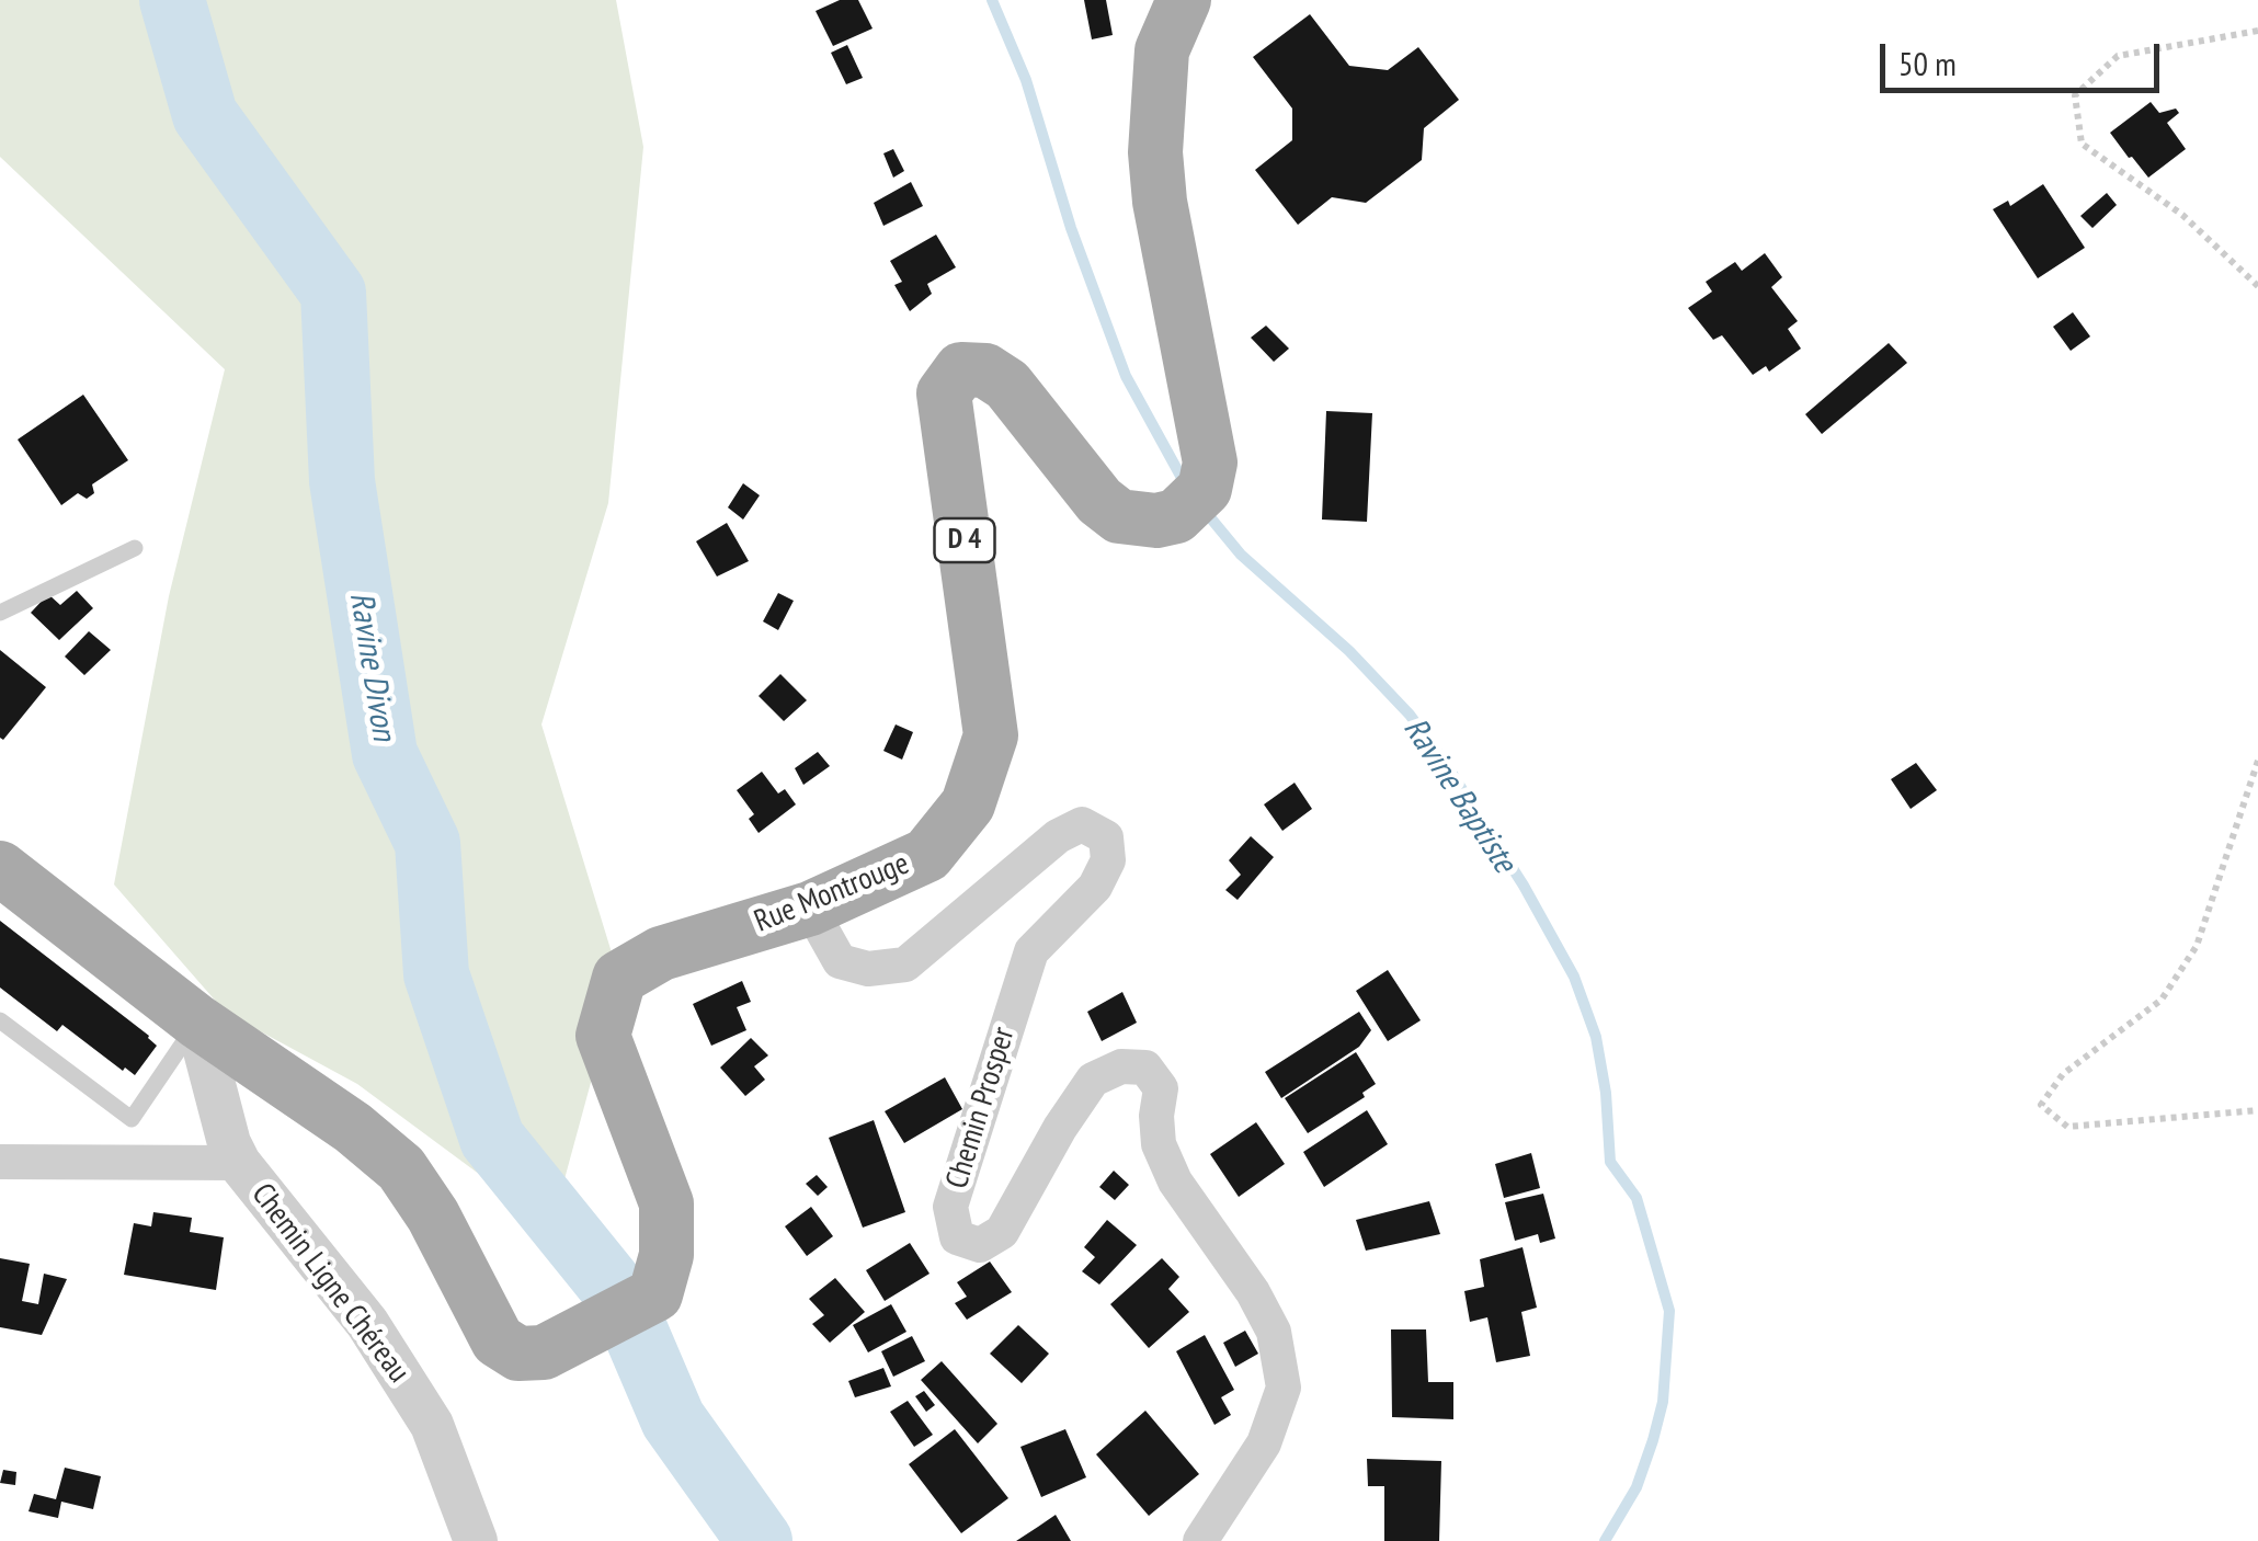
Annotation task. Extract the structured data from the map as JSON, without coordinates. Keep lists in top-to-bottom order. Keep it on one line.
{"streets":{"main road":["D 4","Rue Montrouge"],"street":["Chemin Prosper","Chemin Ligne Chéreau"]},"crossings":[["Rue Montrouge","Chemin Prosper"],["Rue Montrouge","Chemin Ligne Chéreau"]],"water":["Ravine Divon","Ravine Baptiste"],"scale_bar":"50 m"}
